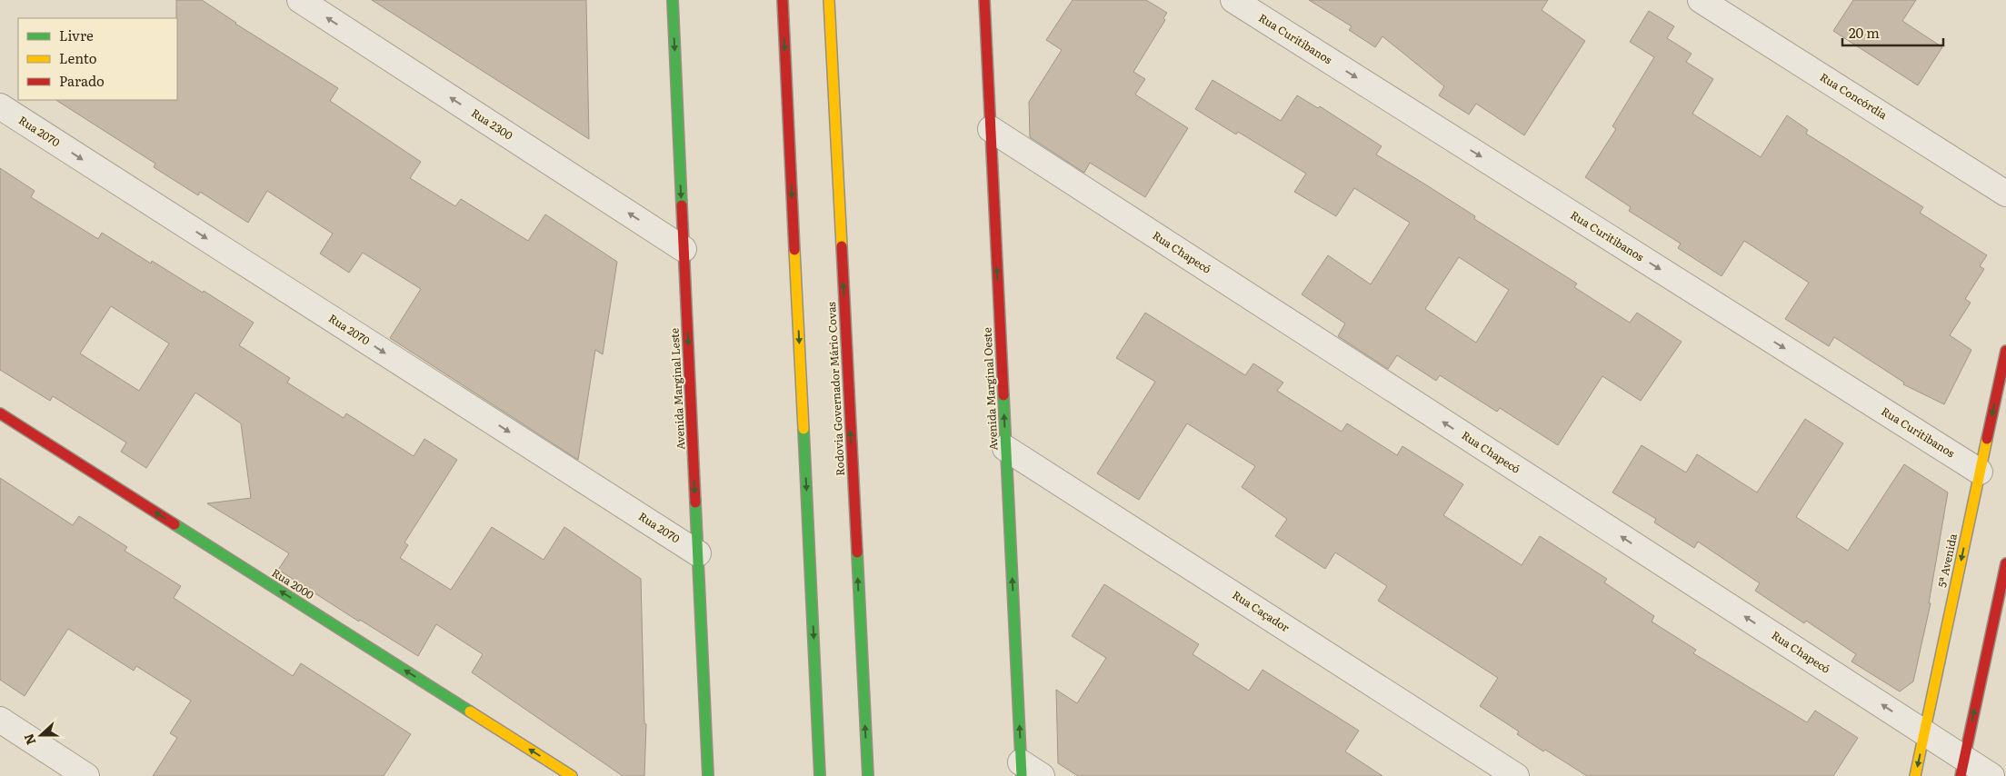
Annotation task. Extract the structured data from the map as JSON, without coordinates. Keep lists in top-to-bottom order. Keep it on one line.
{"streets":{"main road":["Avenida Marginal Leste","Rodovia Governador Mário Covas","Avenida Marginal Oeste","5ª Avenida","Rua 2000"],"street":["Rua Curitibanos","Rua Concórdia","Rua 2300","Rua 2070","Rua Chapecó","Rua Caçador"]},"crossings":[["Rua Curitibanos","5ª Avenida"],["Rua 2300","Avenida Marginal Leste"],["Rua 2070","Avenida Marginal Leste"],["Rua Chapecó","Avenida Marginal Oeste"],["Rua Chapecó","5ª Avenida"],["Avenida Marginal Oeste","Rua Caçador"]],"one_way":["Rua Curitibanos","Rua 2300","Rua 2070","Rua Chapecó","Avenida Marginal Leste","Avenida Marginal Oeste","Rua 2000"],"legend":["Livre","Lento","Parado"],"scale_bar":"20 m","north":"left"}
